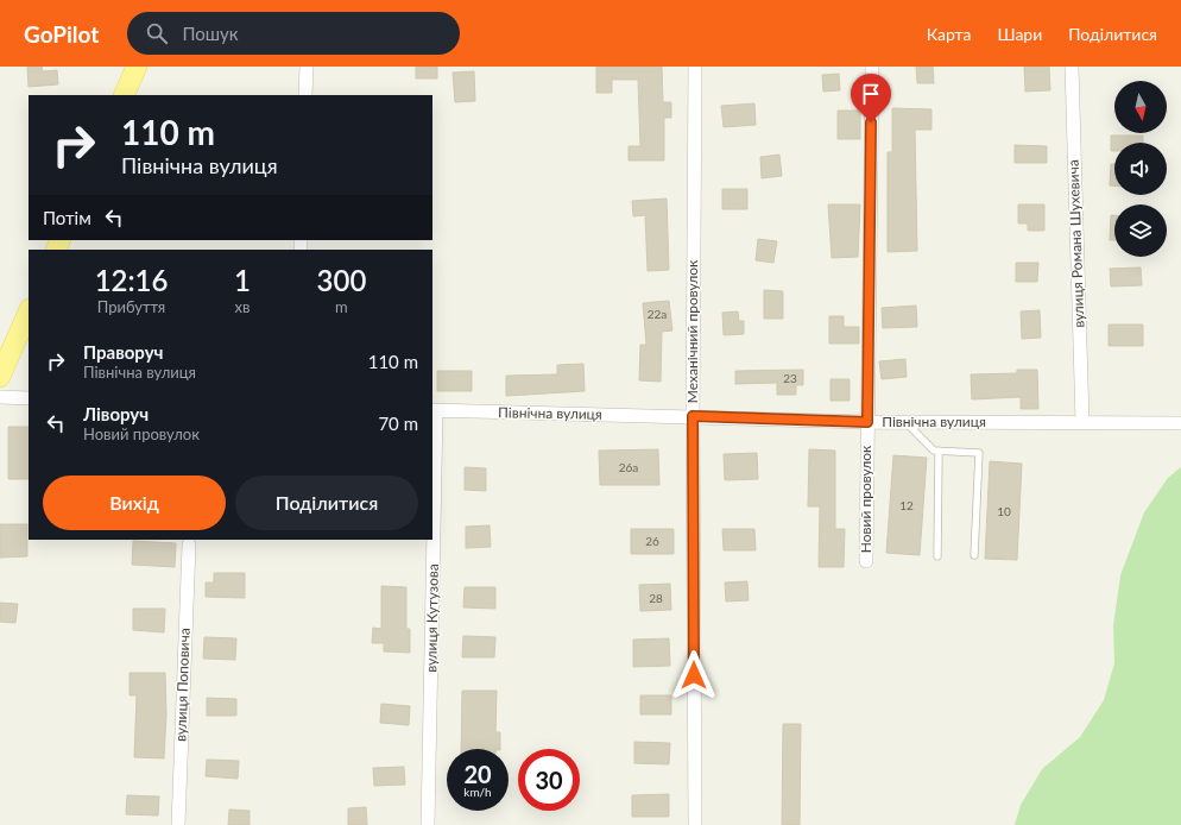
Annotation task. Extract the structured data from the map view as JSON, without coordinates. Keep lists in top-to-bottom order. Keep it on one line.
{"streets":{"street":["вулиця Романа Шухевича","Механічний провулок","Північна вулиця","Новий провулок","вулиця Кутузова","вулиця Поповича"]},"crossings":[["вулиця Романа Шухевича","Північна вулиця"],["Механічний провулок","Північна вулиця"],["Північна вулиця","Новий провулок"],["Північна вулиця","вулиця Кутузова"]],"house_numbers":["22а","23","26а","12","10","26","28"],"north":"bottom","page":{"header":"GoPilot","search":"Пошук","nav":["Карта","Шари","Поділитися"],"turn":["110 m","Північна вулиця"],"then":"Потім","eta":["12:16","Прибуття","1","хв","300","m"],"list":[{"name":"Праворуч","note":"Північна вулиця","value":"110 m"},{"name":"Ліворуч","note":"Новий провулок","value":"70 m"}],"buttons":["Вихід","Поділитися"],"speed":"20 km/h","limit":"30"}}
